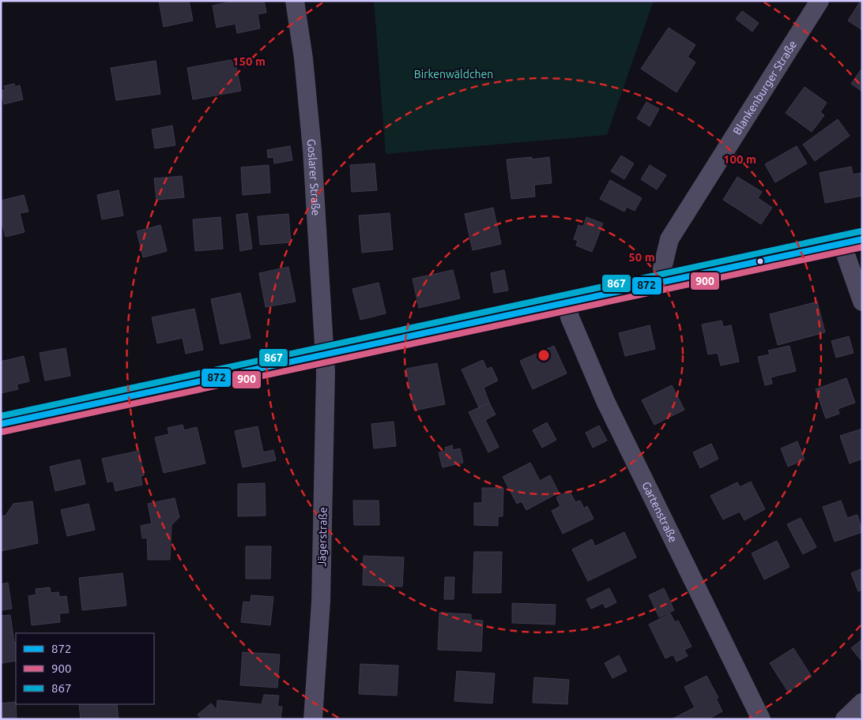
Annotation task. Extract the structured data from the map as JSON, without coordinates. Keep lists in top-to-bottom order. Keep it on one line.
{"streets":{"street":["Blankenburger Straße","Goslarer Straße","Gartenstraße","Jägerstraße"]},"crossings":[["Goslarer Straße","Jägerstraße"]],"parks":["Birkenwäldchen"],"lines":["transit line 867","transit line 872","transit line 900"],"legend":["872","900","867"],"rings":["150 m","100 m","50 m"]}
